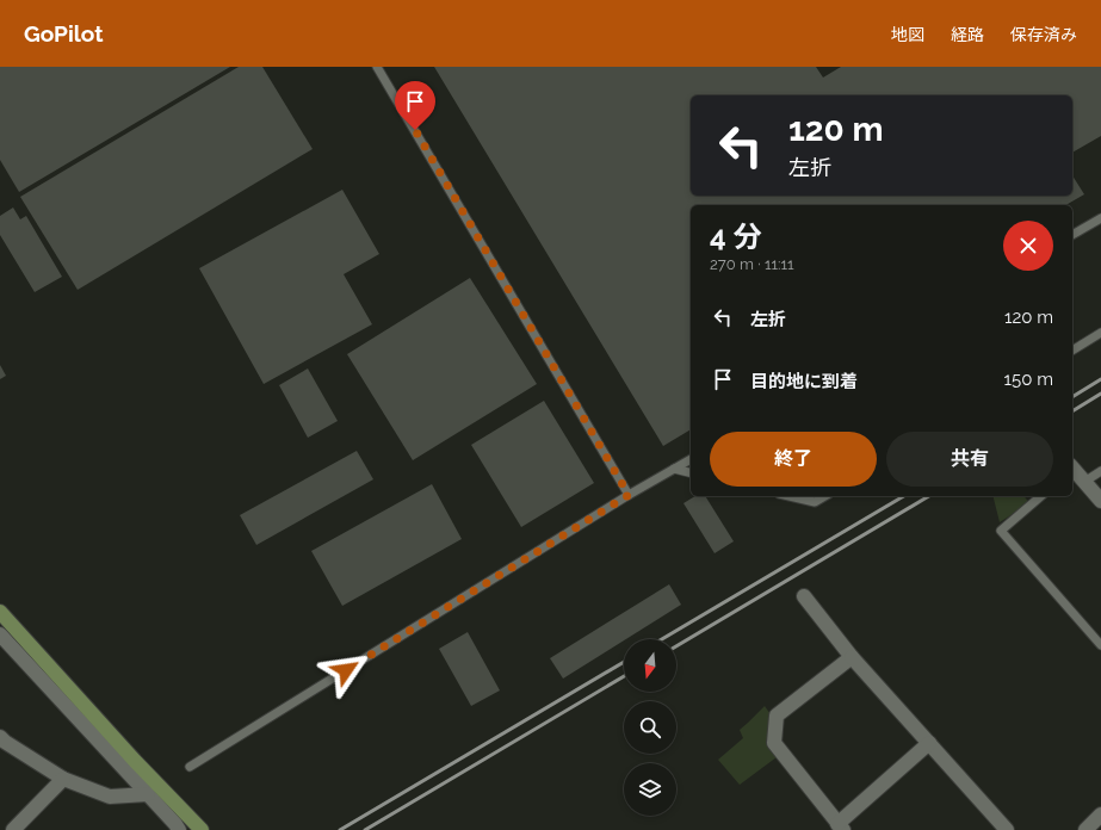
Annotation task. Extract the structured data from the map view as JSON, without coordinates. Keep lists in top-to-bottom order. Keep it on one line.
{"north":"bottom","page":{"header":"GoPilot","nav":["地図","経路","保存済み"],"turn":["120 m","左折"],"heading":["4 分","270 m · 11:11"],"list":[{"name":"左折","value":"120 m"},{"name":"目的地に到着","value":"150 m"}],"buttons":["終了","共有"]}}
